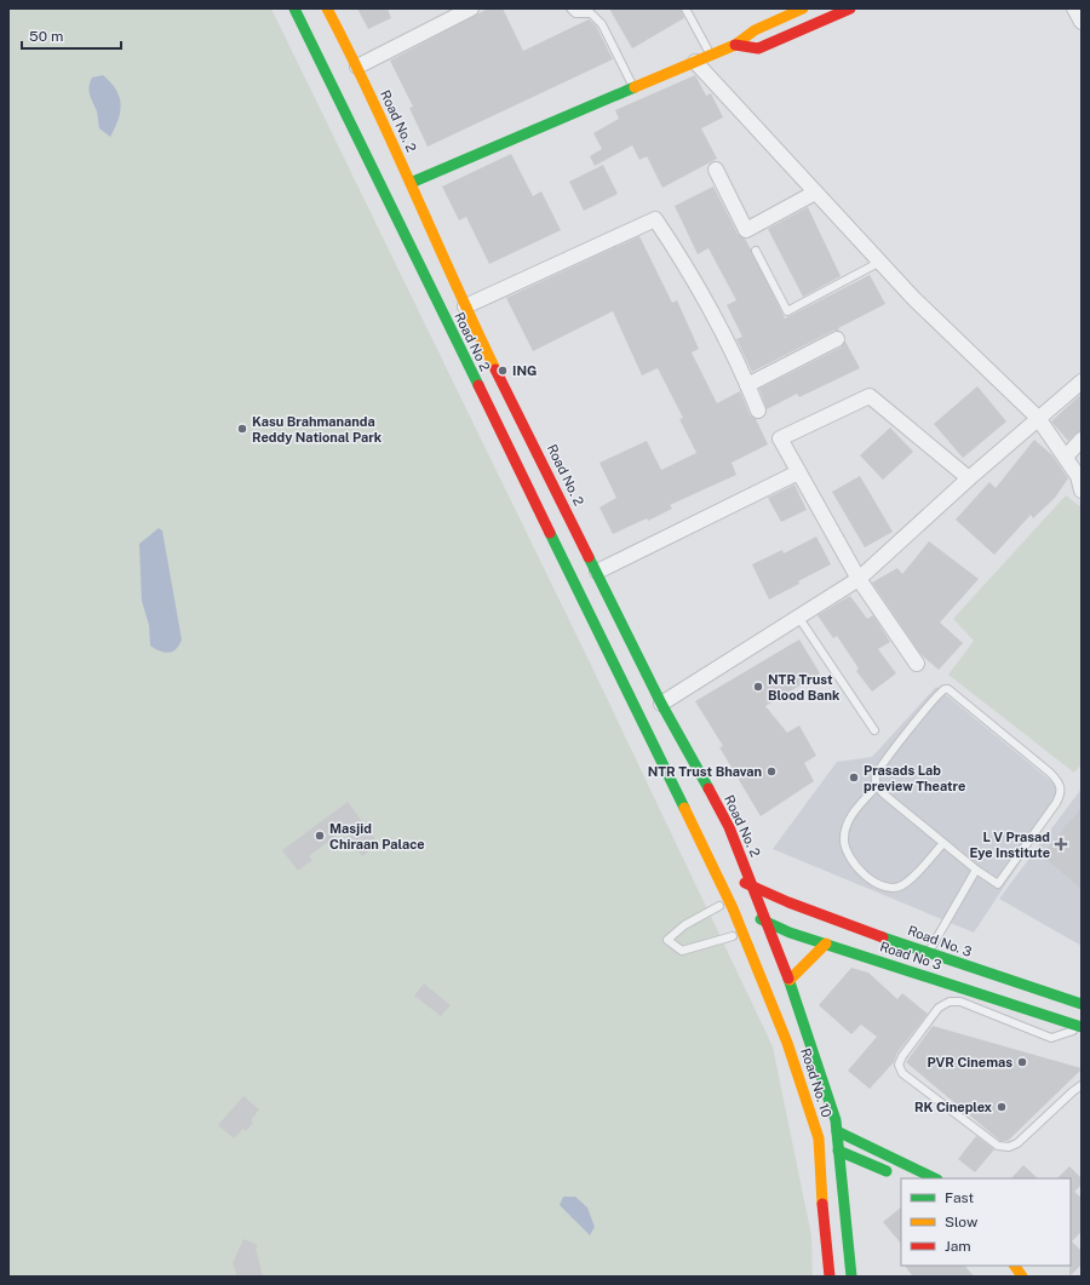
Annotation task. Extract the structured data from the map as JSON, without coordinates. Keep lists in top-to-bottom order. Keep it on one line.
{"streets":{"main road":["Road No. 2","Road No 2","Road No. 3","Road No 3","Road No. 10"]},"crossings":[["Road No. 2","Road No. 3"],["Road No. 2","Road No 3"],["Road No. 2","Road No. 10"],["Road No 2","Road No. 3"],["Road No 3","Road No. 10"]],"places":{"other":["ING","Kasu Brahmananda Reddy National Park","NTR Trust Blood Bank","NTR Trust Bhavan","Prasads Lab preview Theatre","Masjid Chiraan Palace","PVR Cinemas","RK Cineplex"],"health":["L V Prasad Eye Institute"]},"legend":["Fast","Slow","Jam"],"scale_bar":"50 m"}
